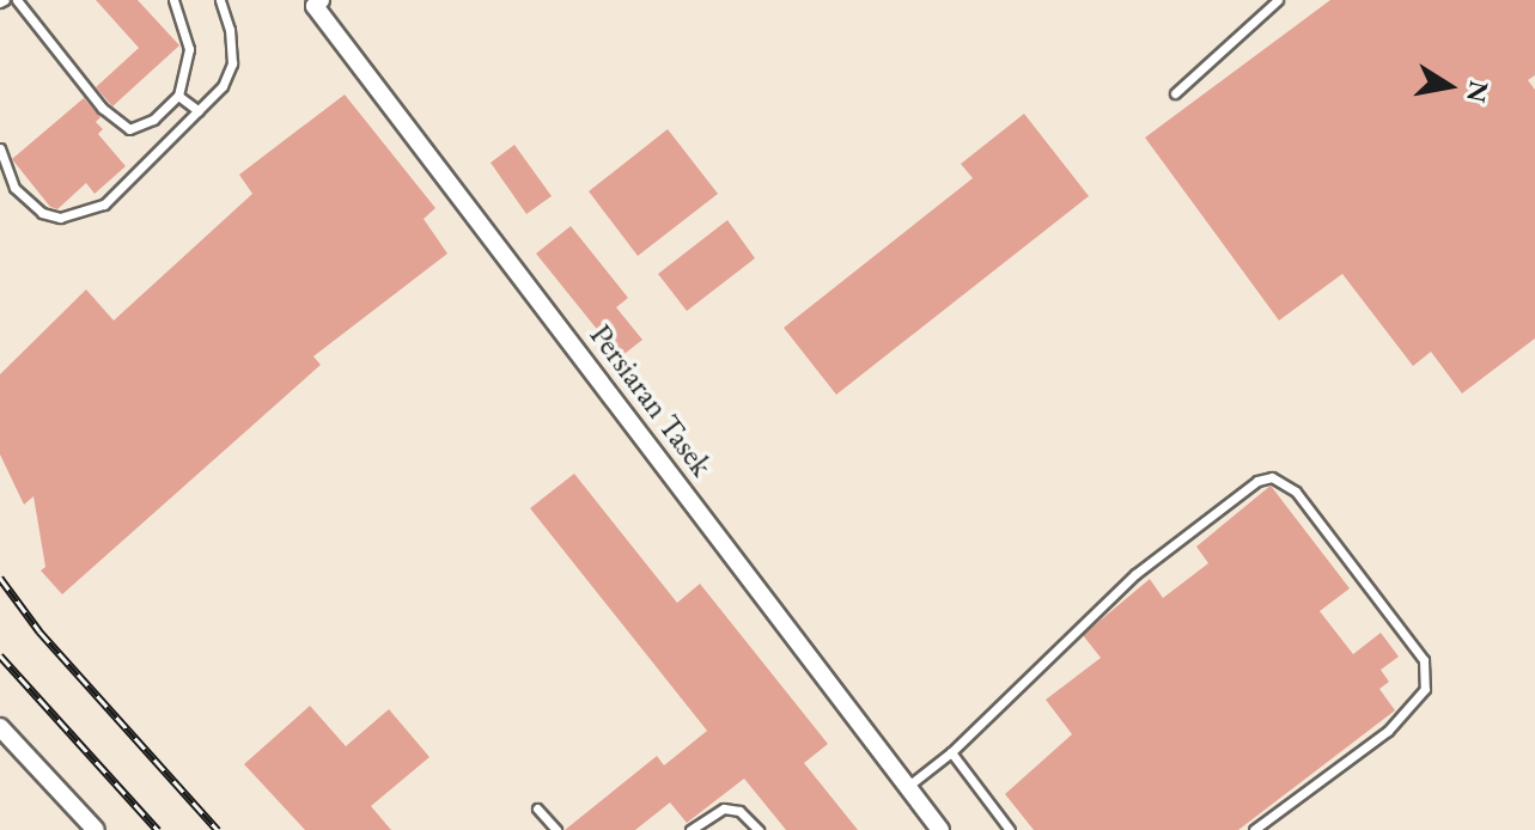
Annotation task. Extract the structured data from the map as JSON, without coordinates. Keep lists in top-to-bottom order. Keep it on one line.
{"streets":{"street":["Persiaran Tasek"]},"north":"right"}
